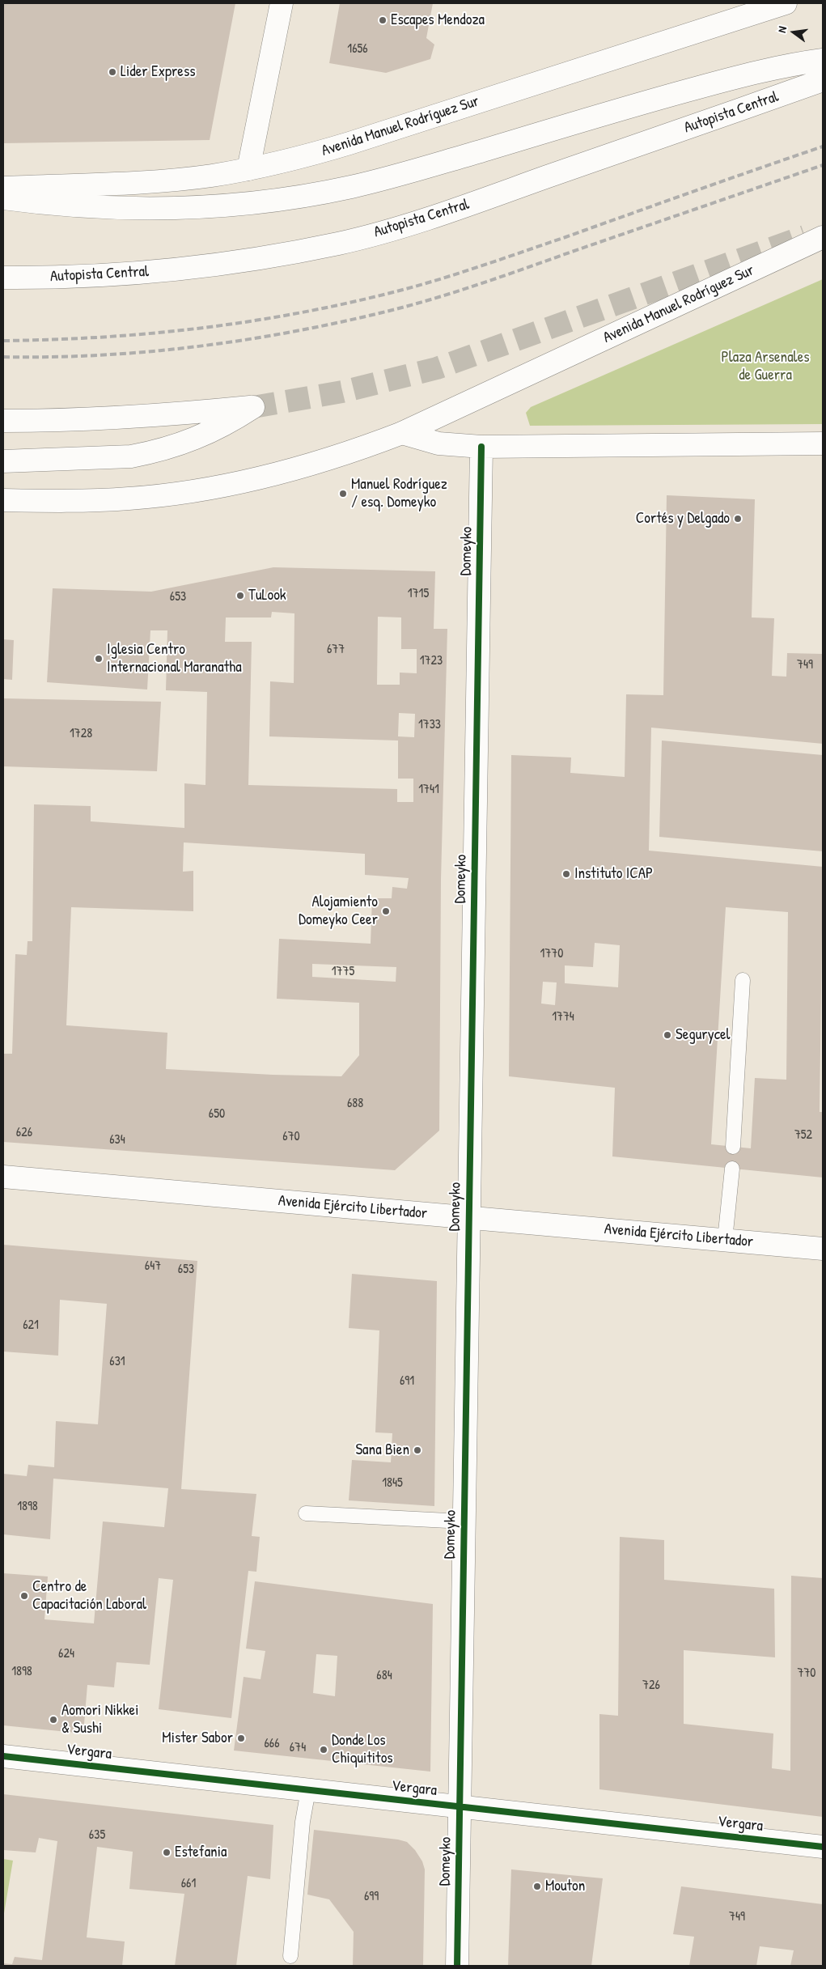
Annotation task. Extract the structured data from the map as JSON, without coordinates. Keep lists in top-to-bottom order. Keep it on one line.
{"streets":{"main road":["Autopista Central","Avenida Manuel Rodríguez Sur","Domeyko","Avenida Ejército Libertador","Vergara"]},"crossings":[["Domeyko","Avenida Ejército Libertador"],["Domeyko","Vergara"]],"parks":["Plaza Arsenales de Guerra"],"places":["Escapes Mendoza","Lider Express","Manuel Rodríguez / esq. Domeyko","Cortés y Delgado","TuLook","Iglesia Centro Internacional Maranatha","Instituto ICAP","Alojamiento Domeyko Ceer","Segurycel","Sana Bien","Centro de Capacitación Laboral","Aomori Nikkei & Sushi","Mister Sabor","Donde Los Chiquititos","Estefania","Mouton"],"house_numbers":["1656","1715","653","677","1723","749","1733","1728","1741","1770","1775","1774","688","650","626","752","670","634","647","653","621","631","691","1845","1898","624","1898","770","684","726","666","674","635","661","699","749"],"north":"left"}
